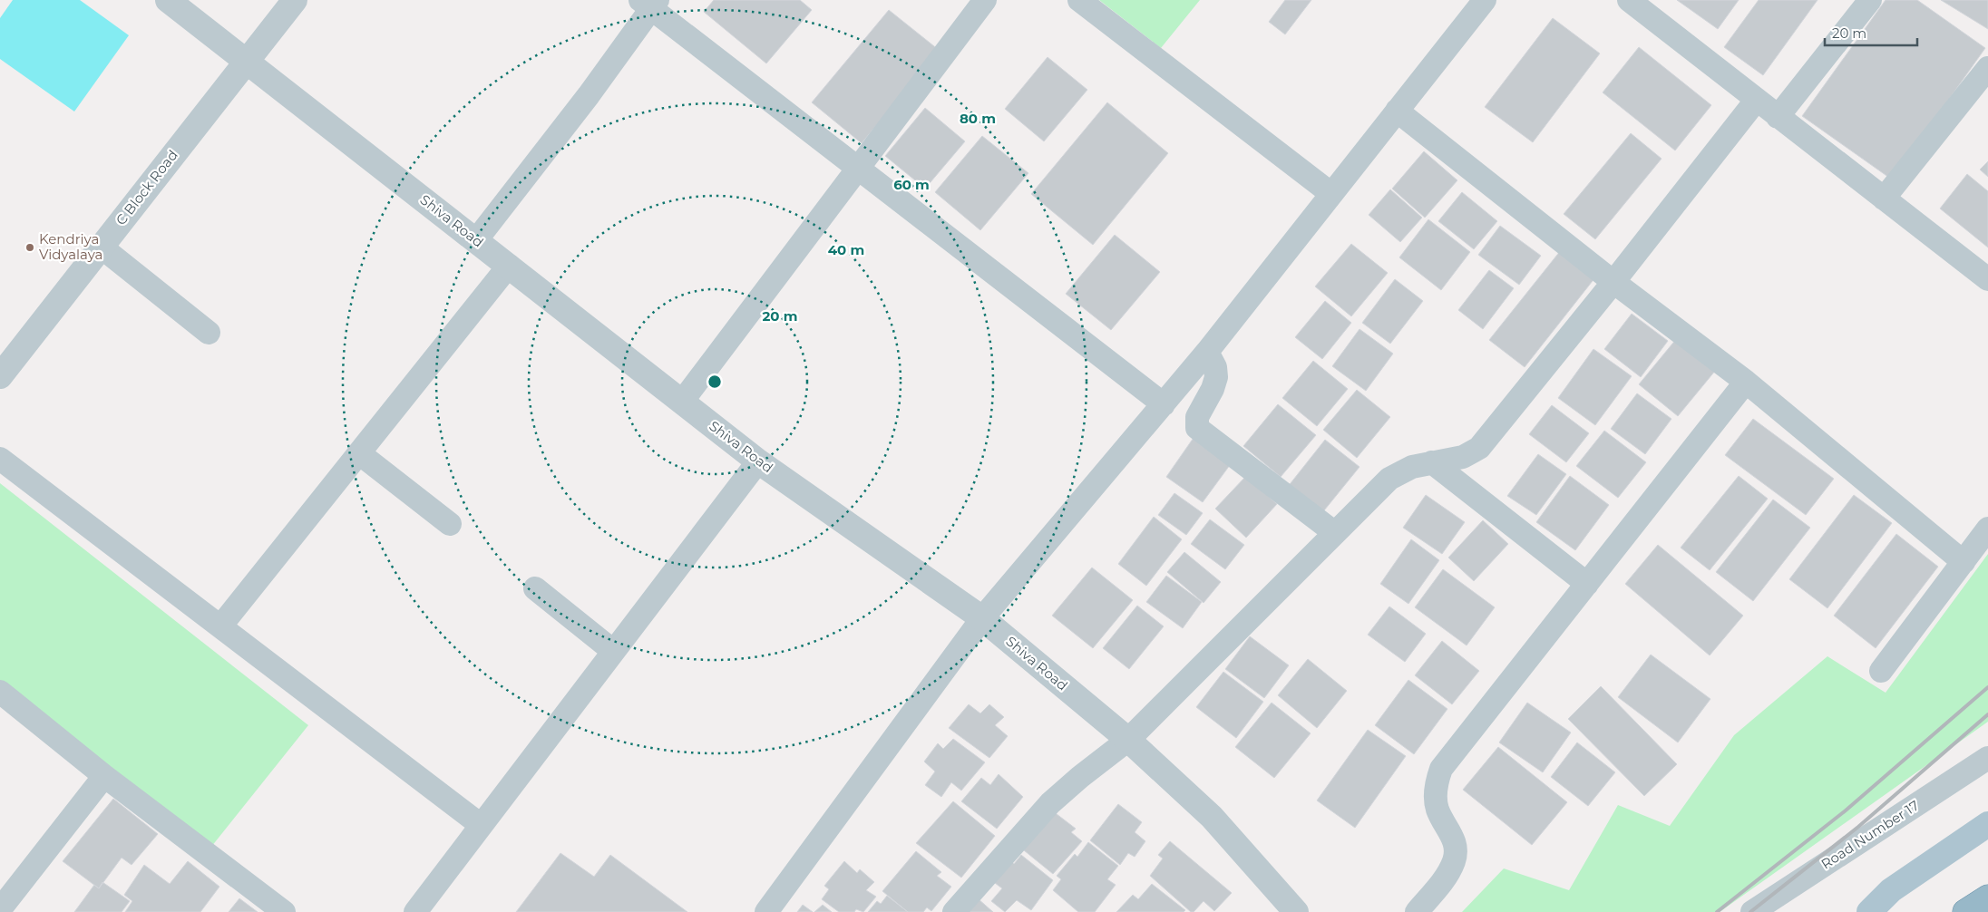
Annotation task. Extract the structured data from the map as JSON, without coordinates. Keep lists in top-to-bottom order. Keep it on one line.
{"streets":{"street":["C Block Road","Shiva Road","Road Number 17"]},"crossings":[["C Block Road","Shiva Road"]],"places":["Kendriya Vidyalaya"],"scale_bar":"20 m","rings":["80 m","60 m","40 m","20 m"]}
